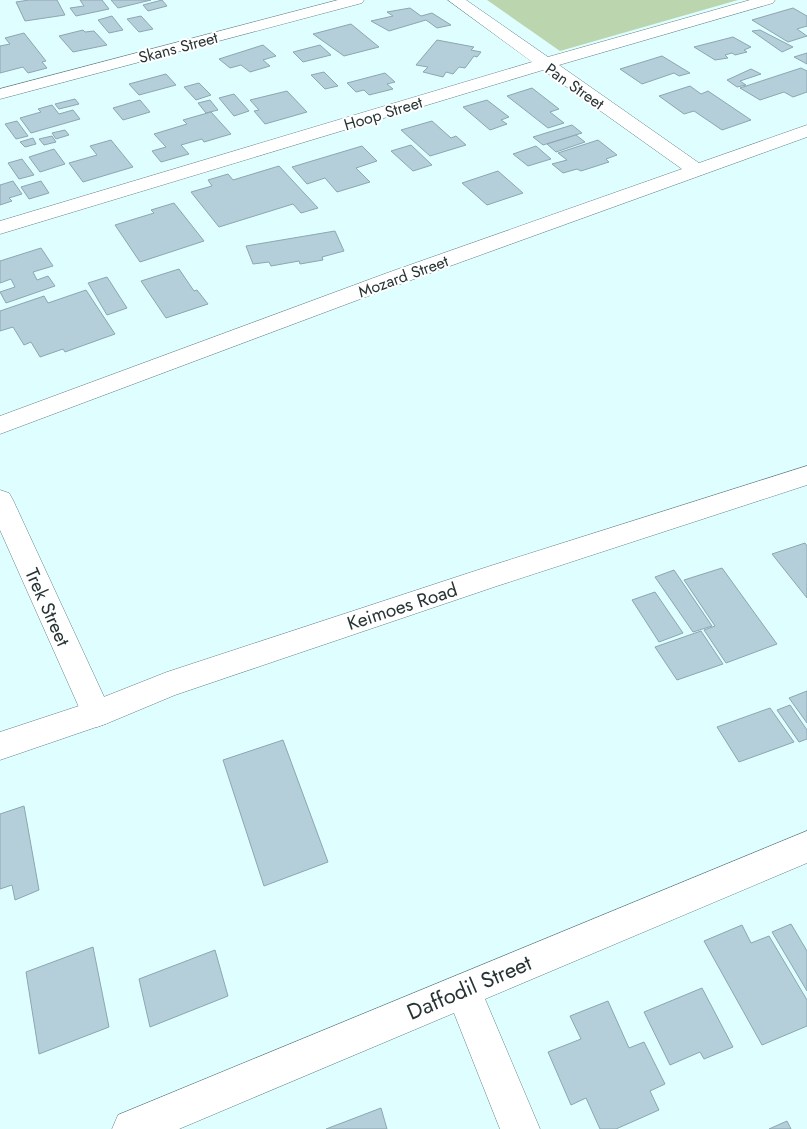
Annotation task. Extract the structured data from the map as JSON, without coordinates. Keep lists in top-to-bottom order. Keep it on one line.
{"streets":{"street":["Skans Street","Pan Street","Hoop Street","Mozard Street","Keimoes Road","Trek Street","Daffodil Street"]},"crossings":[["Pan Street","Hoop Street"],["Pan Street","Mozard Street"],["Keimoes Road","Trek Street"]]}
